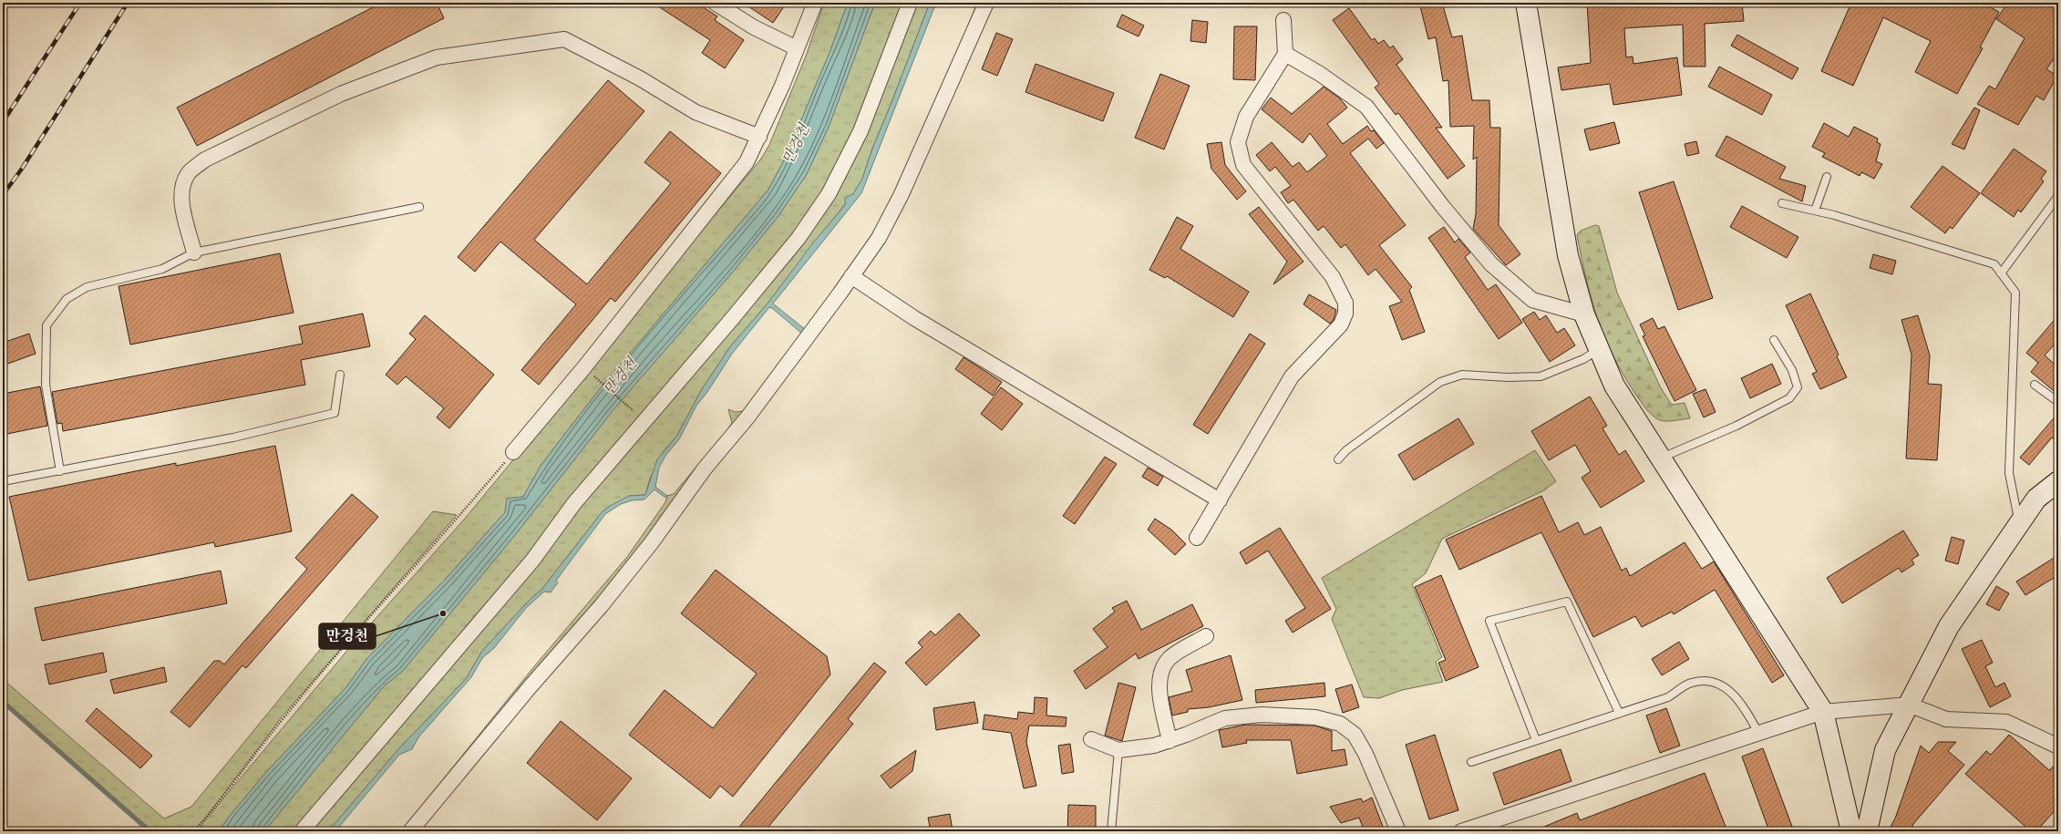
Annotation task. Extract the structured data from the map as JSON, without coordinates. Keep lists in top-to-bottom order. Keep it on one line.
{"water":["만겅천"],"places":["만겅천"]}
